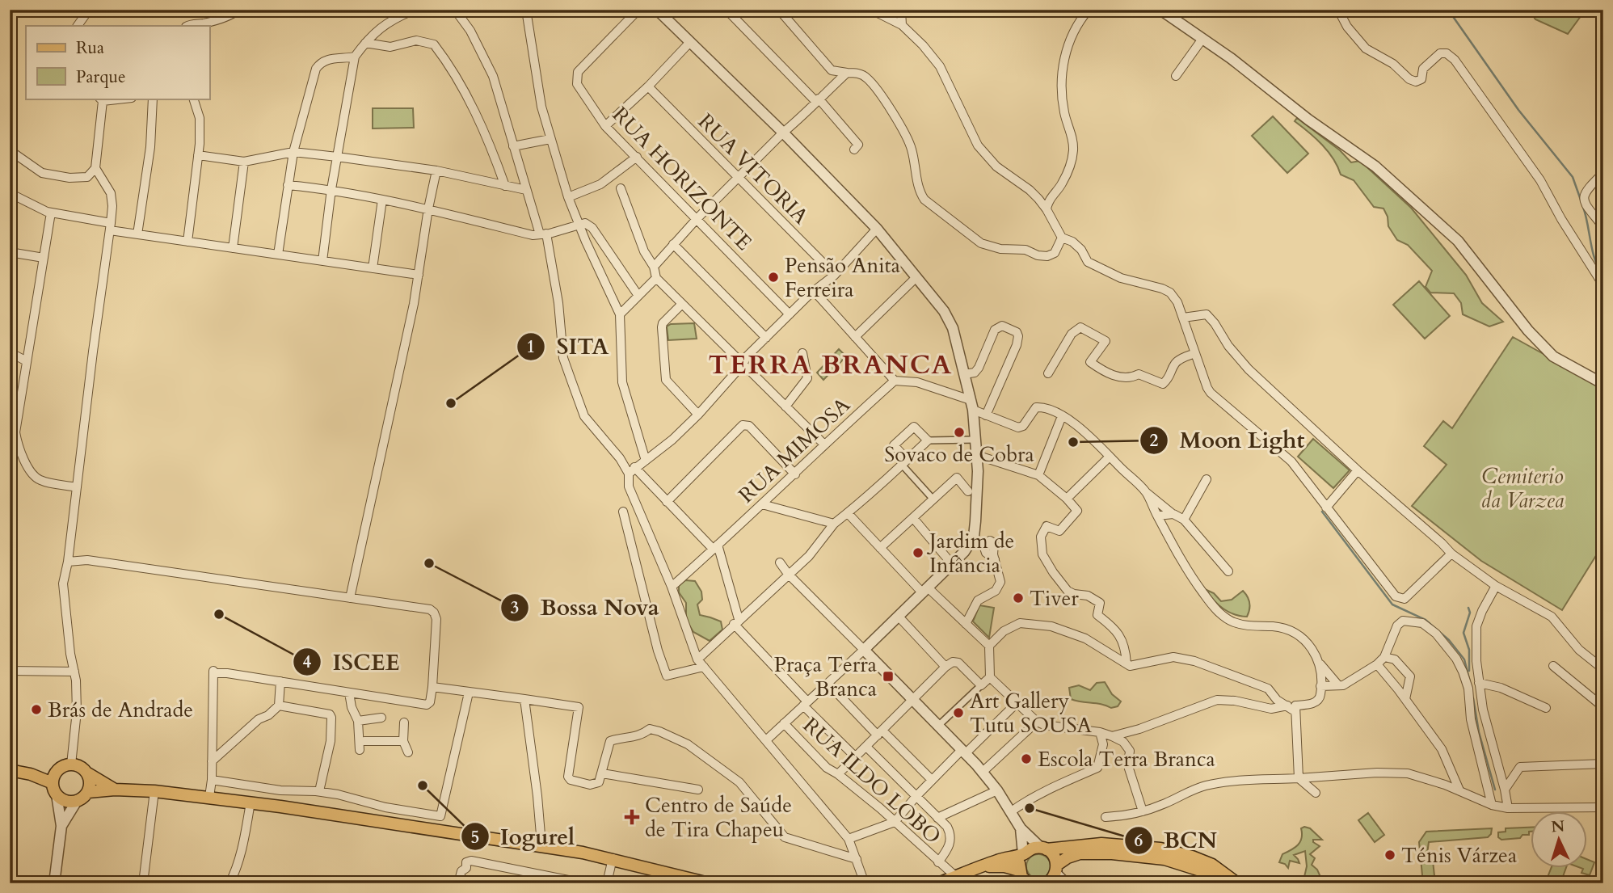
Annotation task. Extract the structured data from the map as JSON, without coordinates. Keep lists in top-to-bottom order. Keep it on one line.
{"streets":{"street":["RUA VITORIA","RUA HORIZONTE","RUA MIMOSA","RUA ILDO LOBO"]},"districts":["TERRA BRANCA"],"parks":["Cemiterio da Varzea"],"places":{"other":["Pensão Anita Ferreira","SITA","Sovaco de Cobra","Moon Light","Jardim de Infância","Bossa Nova","Tiver","ISCEE","Brás de Andrade","Art Gallery Tutu SOUSA","Escola Terra Branca","Iogurel","BCN","Ténis Várzea"],"transit":["Praça Terra Branca"],"health":["Centro de Saúde de Tira Chapeu"]},"legend":["Rua","Parque"],"north":"top"}
